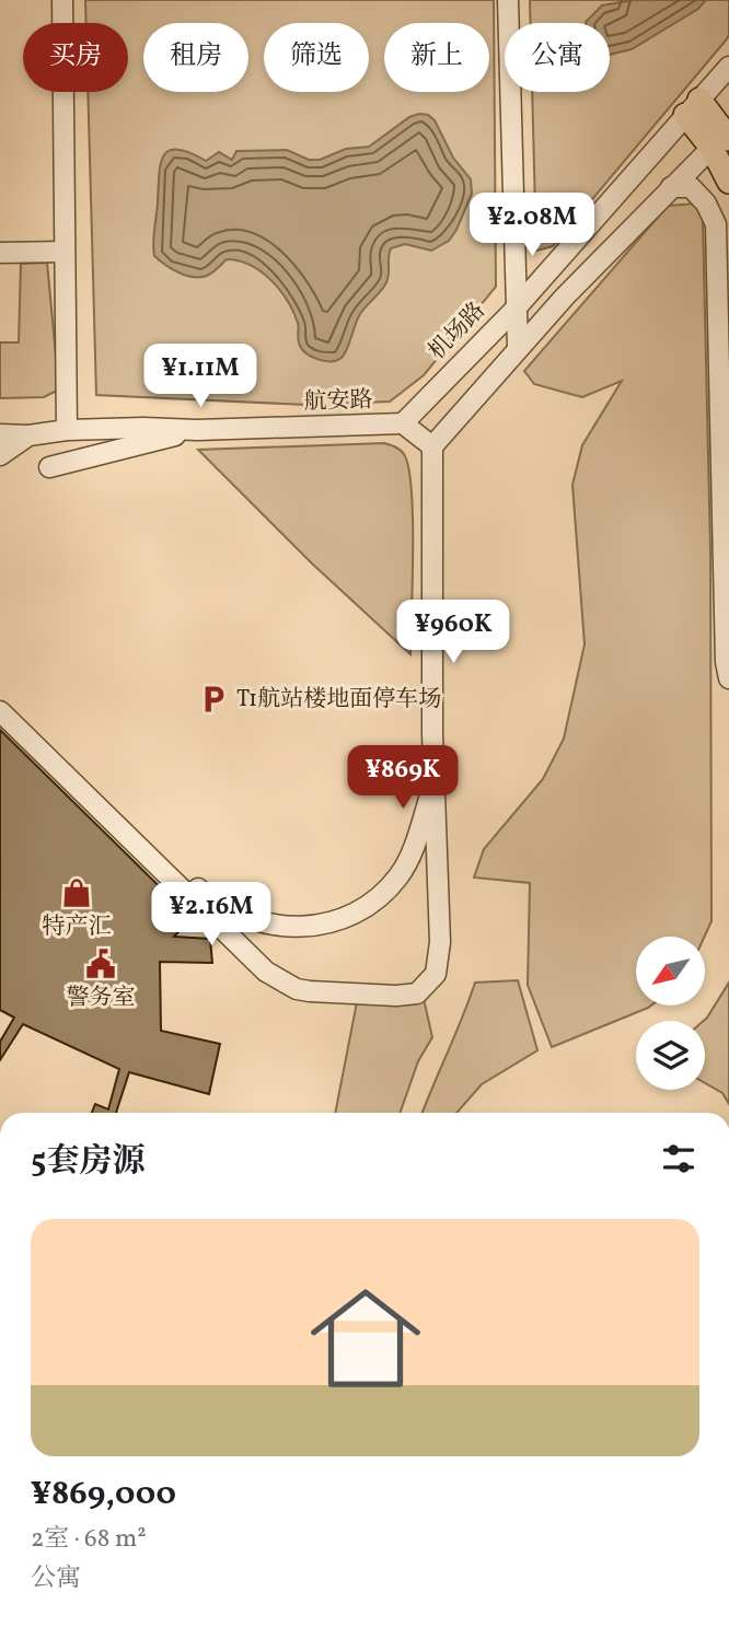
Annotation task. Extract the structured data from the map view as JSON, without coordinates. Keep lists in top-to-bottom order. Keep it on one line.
{"streets":{"street":["机场路","航安路"]},"crossings":[["机场路","航安路"]],"places":{"parking":["T1航站楼地面停车场"],"shop":["特产汇"],"public building":["警务室"]},"north":"bottom left","page":{"chip":["买房","租房","筛选","新上","公寓"],"price":["¥2.08M","¥1.11M","¥960K","¥869K","¥2.16M"],"heading":"5套房源","list":[{"name":"¥869,000","note":"2室 · 68 m² · 公寓"}]}}
